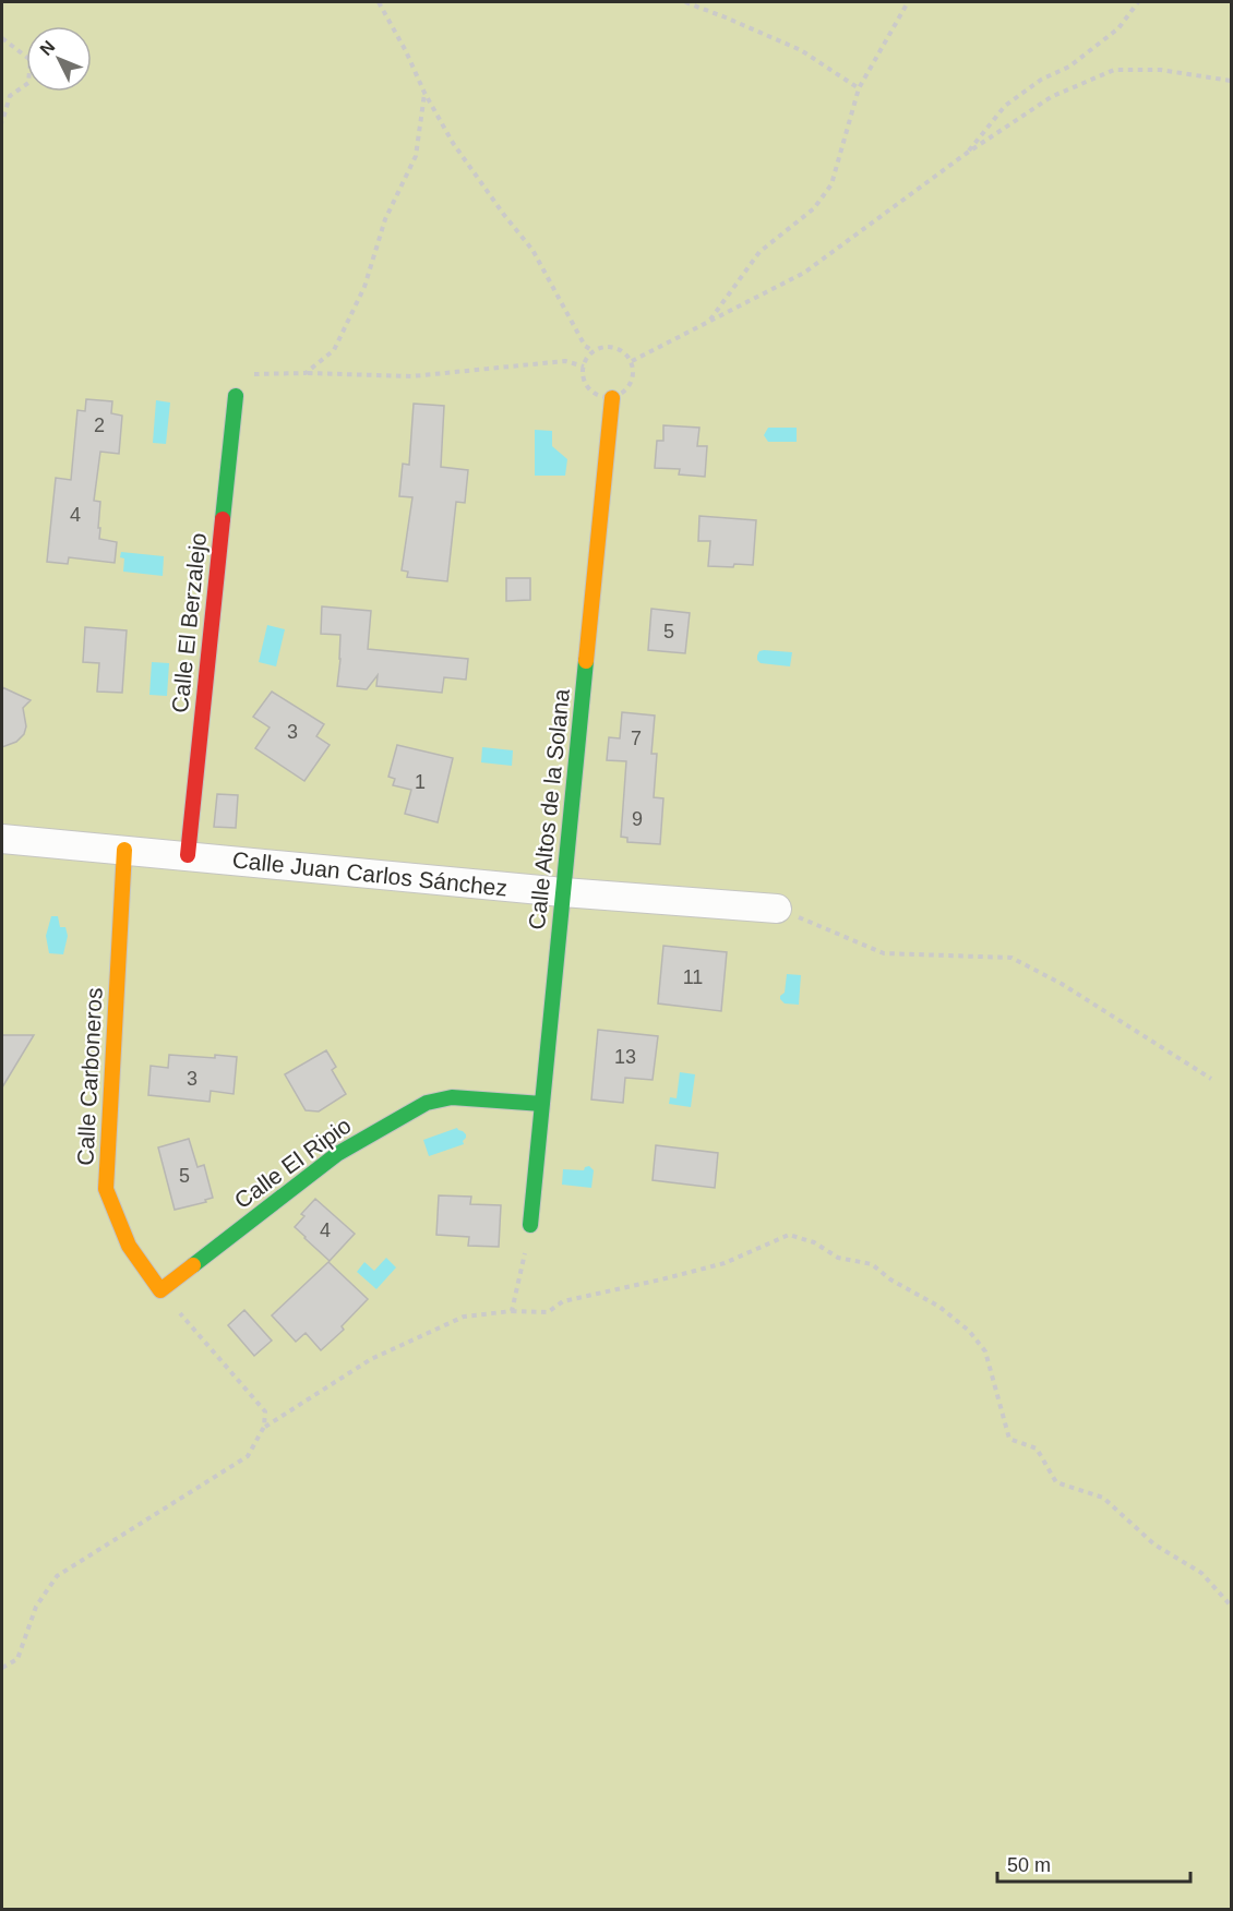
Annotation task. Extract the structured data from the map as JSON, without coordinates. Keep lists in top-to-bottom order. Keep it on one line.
{"streets":{"street":["Calle El Berzalejo","Calle Altos de la Solana","Calle Juan Carlos Sánchez","Calle Carboneros","Calle El Ripio"]},"crossings":[["Calle El Berzalejo","Calle Juan Carlos Sánchez"],["Calle Altos de la Solana","Calle Juan Carlos Sánchez"],["Calle Altos de la Solana","Calle El Ripio"],["Calle Juan Carlos Sánchez","Calle Carboneros"],["Calle Carboneros","Calle El Ripio"]],"house_numbers":["2","4","5","3","7","1","9","11","13","3","5","4"],"scale_bar":"50 m","north":"top left"}
